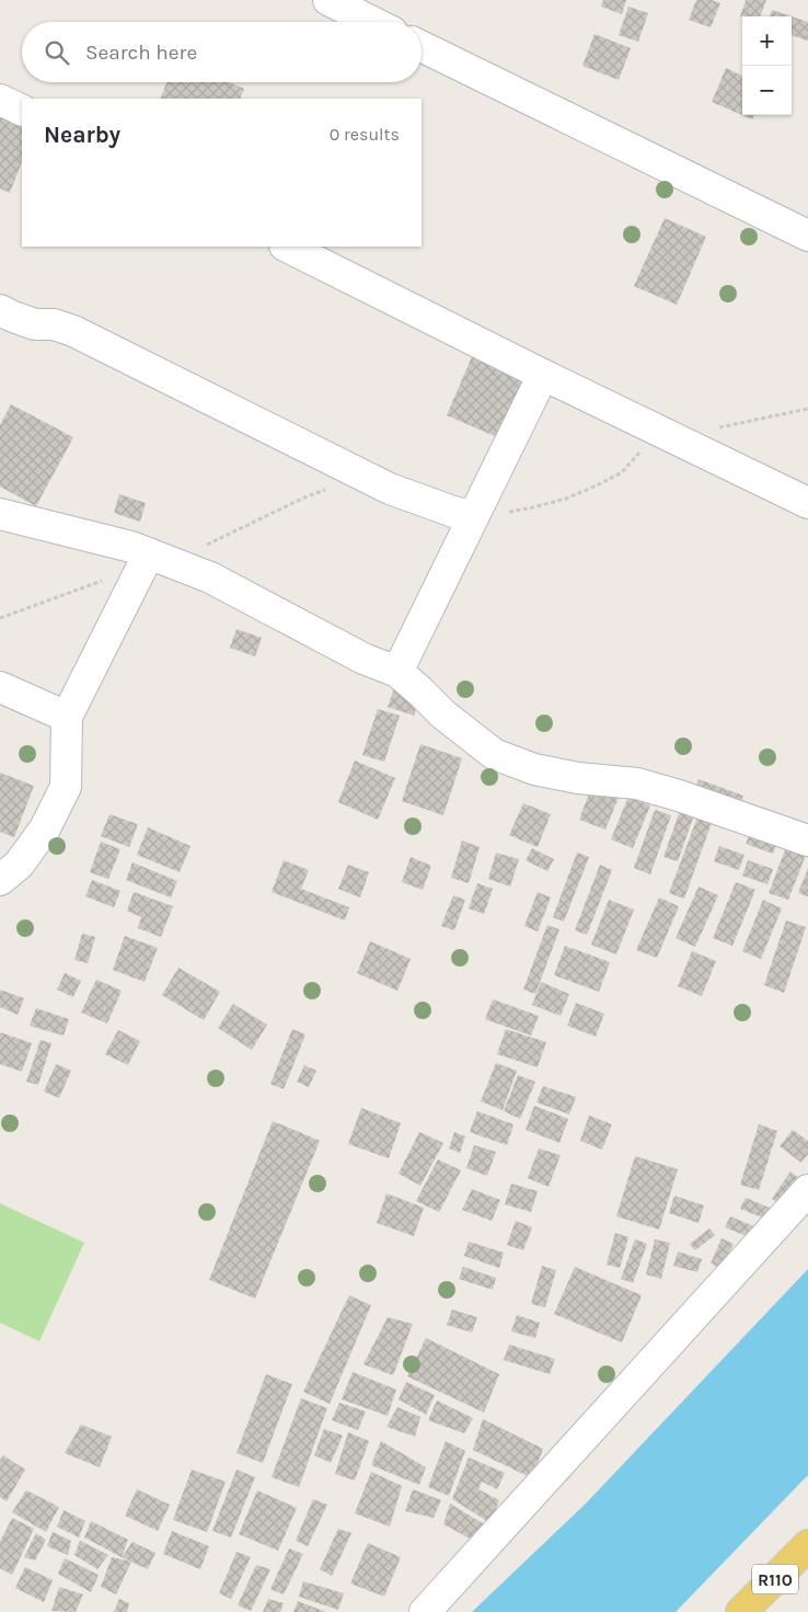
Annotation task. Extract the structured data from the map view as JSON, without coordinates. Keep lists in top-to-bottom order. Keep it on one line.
{"streets":{"main road":["R110"]},"page":{"map_buttons":["+","−"],"search":"Search here","heading":["Nearby","0 results"]}}
